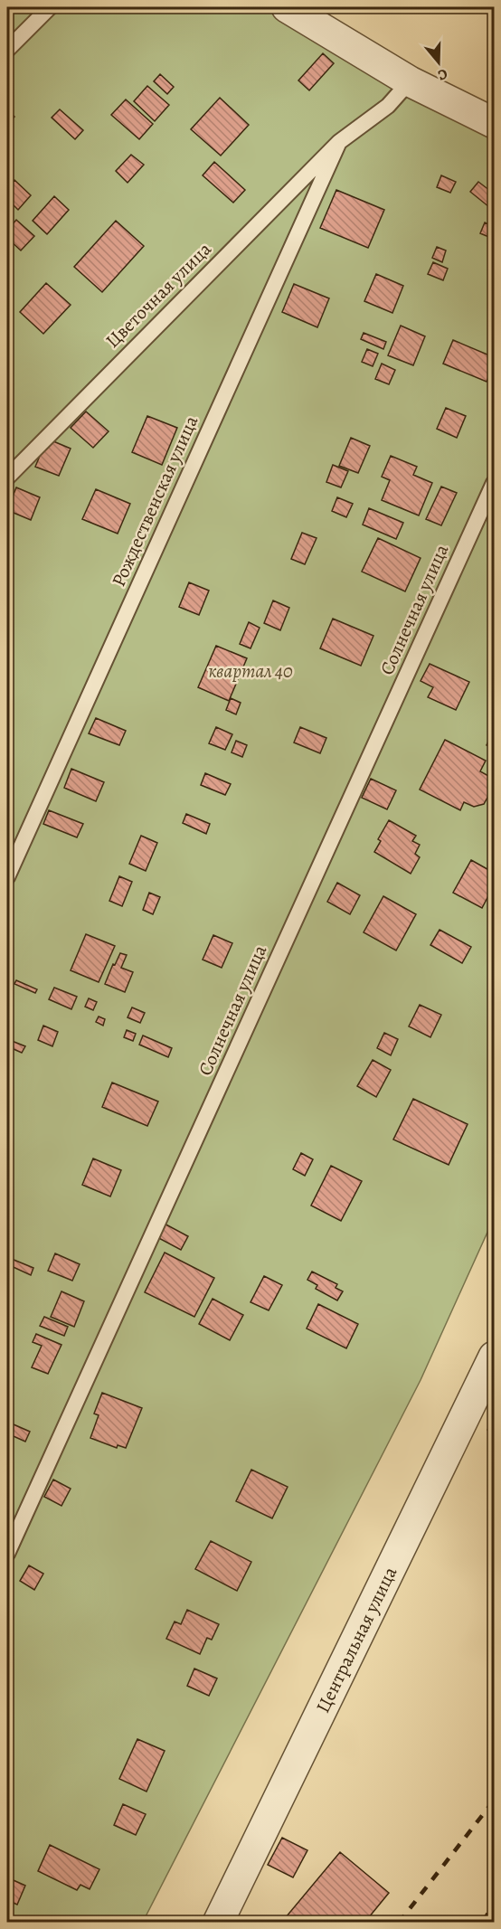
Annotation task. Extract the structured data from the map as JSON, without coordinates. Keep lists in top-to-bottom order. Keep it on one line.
{"streets":{"street":["Центральная улица"],"lane":["Цветочная улица","Рождественская улица","Солнечная улица"]},"crossings":[["Цветочная улица","Рождественская улица"]],"parks":["квартал 40"],"north":"bottom"}
